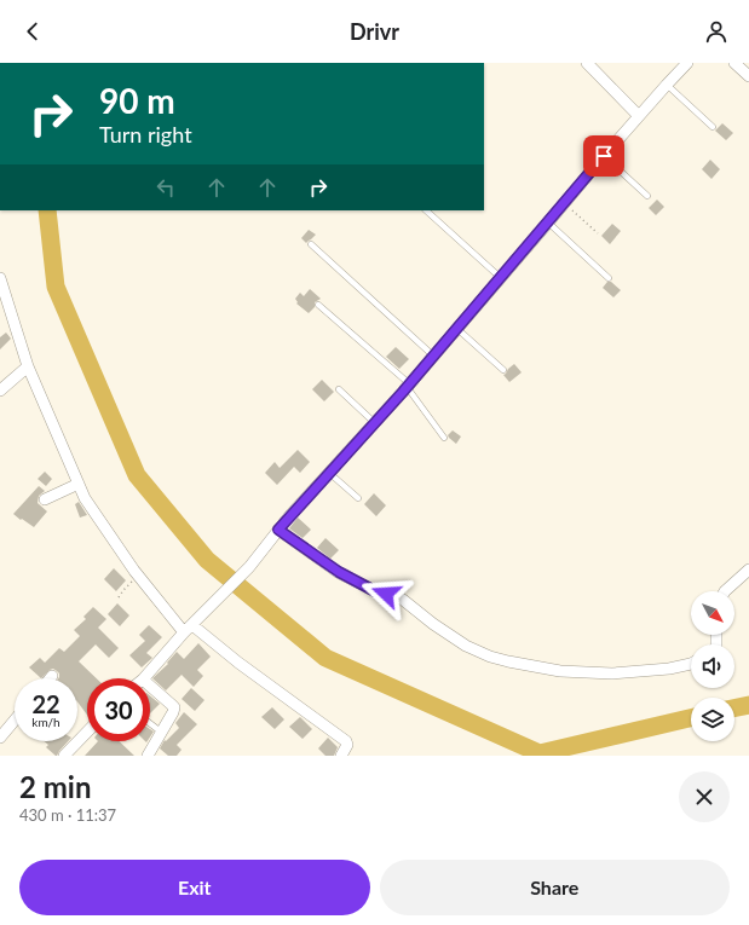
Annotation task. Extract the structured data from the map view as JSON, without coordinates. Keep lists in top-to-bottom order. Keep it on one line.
{"north":"bottom right","page":{"header":"Drivr","turn":["90 m","Turn right"],"speed":"22 km/h","limit":"30","heading":["2 min","430 m · 11:37"],"buttons":["Exit","Share"]}}
